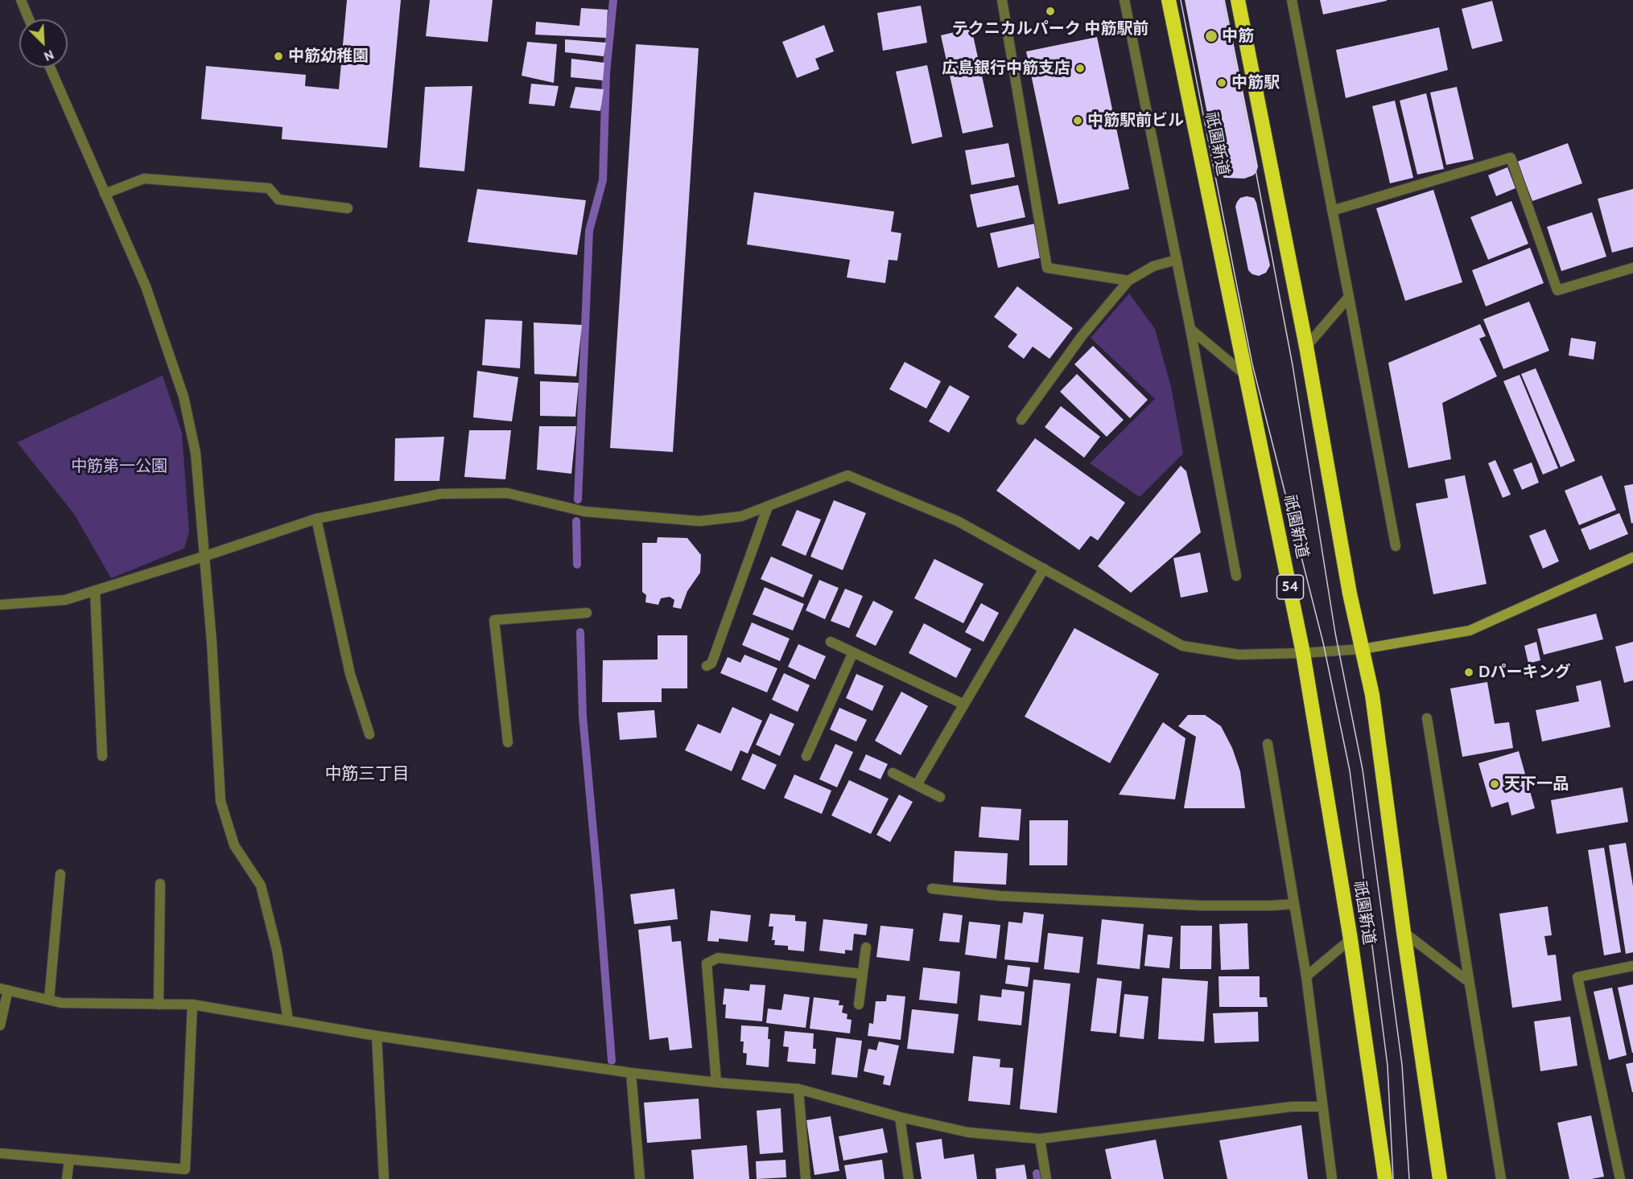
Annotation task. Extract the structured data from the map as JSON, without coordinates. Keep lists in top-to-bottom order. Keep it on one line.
{"streets":{"highway":["祇園新道","54"]},"districts":["中筋三丁目"],"parks":["中筋第一公園"],"places":["テクニカルパーク 中筋駅前","中筋","中筋幼稚園","広島銀行中筋支店","中筋駅","中筋駅前ビル","Dパーキング","天下一品"],"north":"bottom right"}
